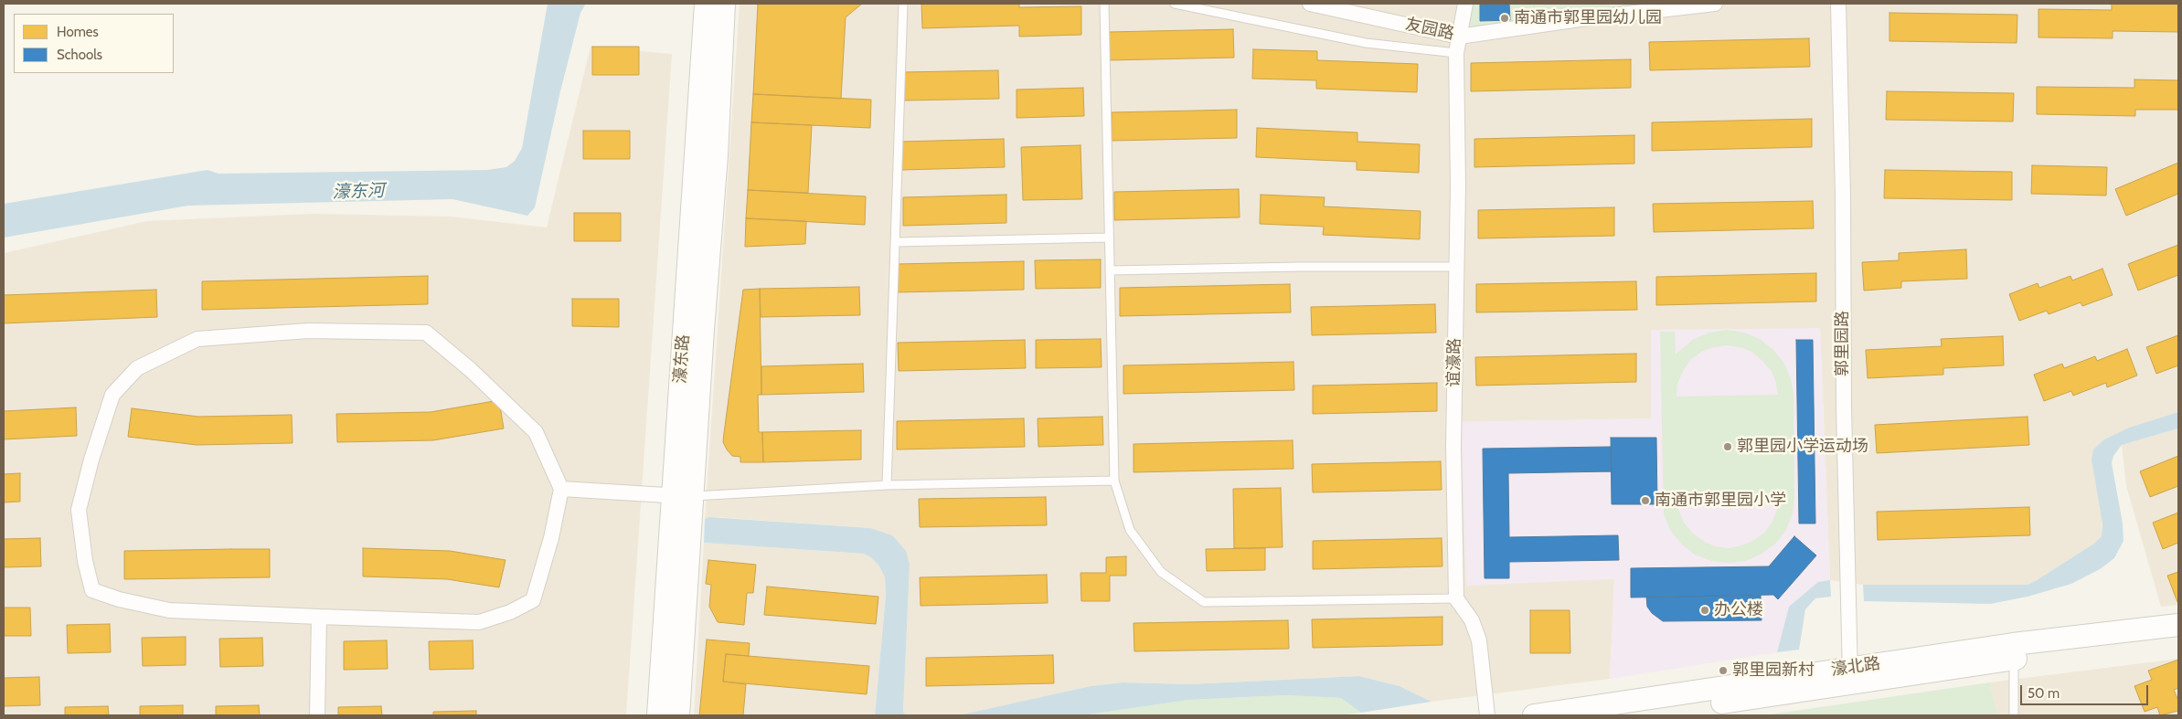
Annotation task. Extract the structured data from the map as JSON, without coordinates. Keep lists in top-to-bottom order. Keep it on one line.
{"streets":{"street":["友园路","郭里园路","濠东路","谊濠路","濠北路"]},"crossings":[["友园路","谊濠路"],["郭里园路","濠北路"]],"water":["濠东河"],"places":["南通市郭里园幼儿园","郭里园小学运动场","南通市郭里园小学","办公楼","郭里园新村"],"legend":["Homes","Schools"],"scale_bar":"50 m"}
